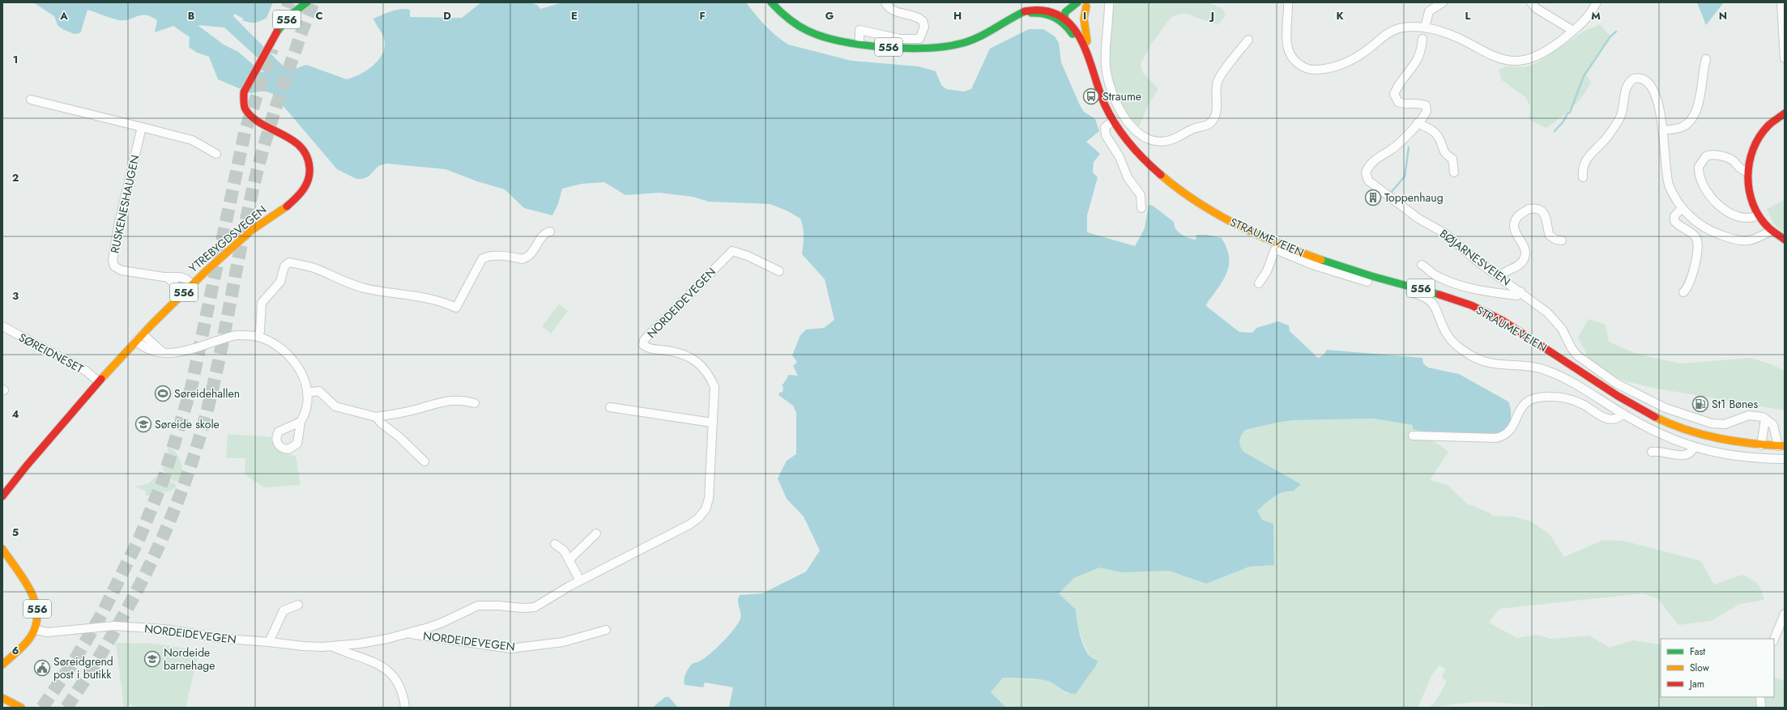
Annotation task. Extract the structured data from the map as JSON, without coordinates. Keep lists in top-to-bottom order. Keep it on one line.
{"streets":{"main road":["556","STRAUMEVEIEN","YTREBYGDSVEGEN"],"street":["RUSKENESHAUGEN","BØJARNESVEIEN","NORDEIDEVEGEN","SØREIDNESET"]},"crossings":[["556","NORDEIDEVEGEN"],["RUSKENESHAUGEN","YTREBYGDSVEGEN"],["YTREBYGDSVEGEN","SØREIDNESET"]],"places":{"bus stop":["Straume"],"building":["Toppenhaug"],"sports":["Søreidehallen"],"fuel station":["St1 Bønes"],"school or university":["Søreide skole","Nordeide barnehage"],"public building":["Søreidgrend post i butikk"]},"legend":["Fast","Slow","Jam"],"grid":{"columns":["A","B","C","D","E","F","G","H","I","J","K","L","M","N"],"rows":["1","2","3","4","5","6"]}}
